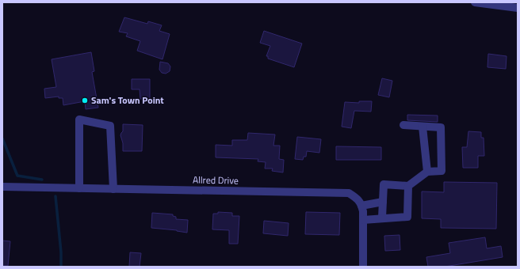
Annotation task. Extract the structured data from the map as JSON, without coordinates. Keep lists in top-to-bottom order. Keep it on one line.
{"streets":{"street":["Allred Drive"]},"places":["Sam's Town Point"]}
